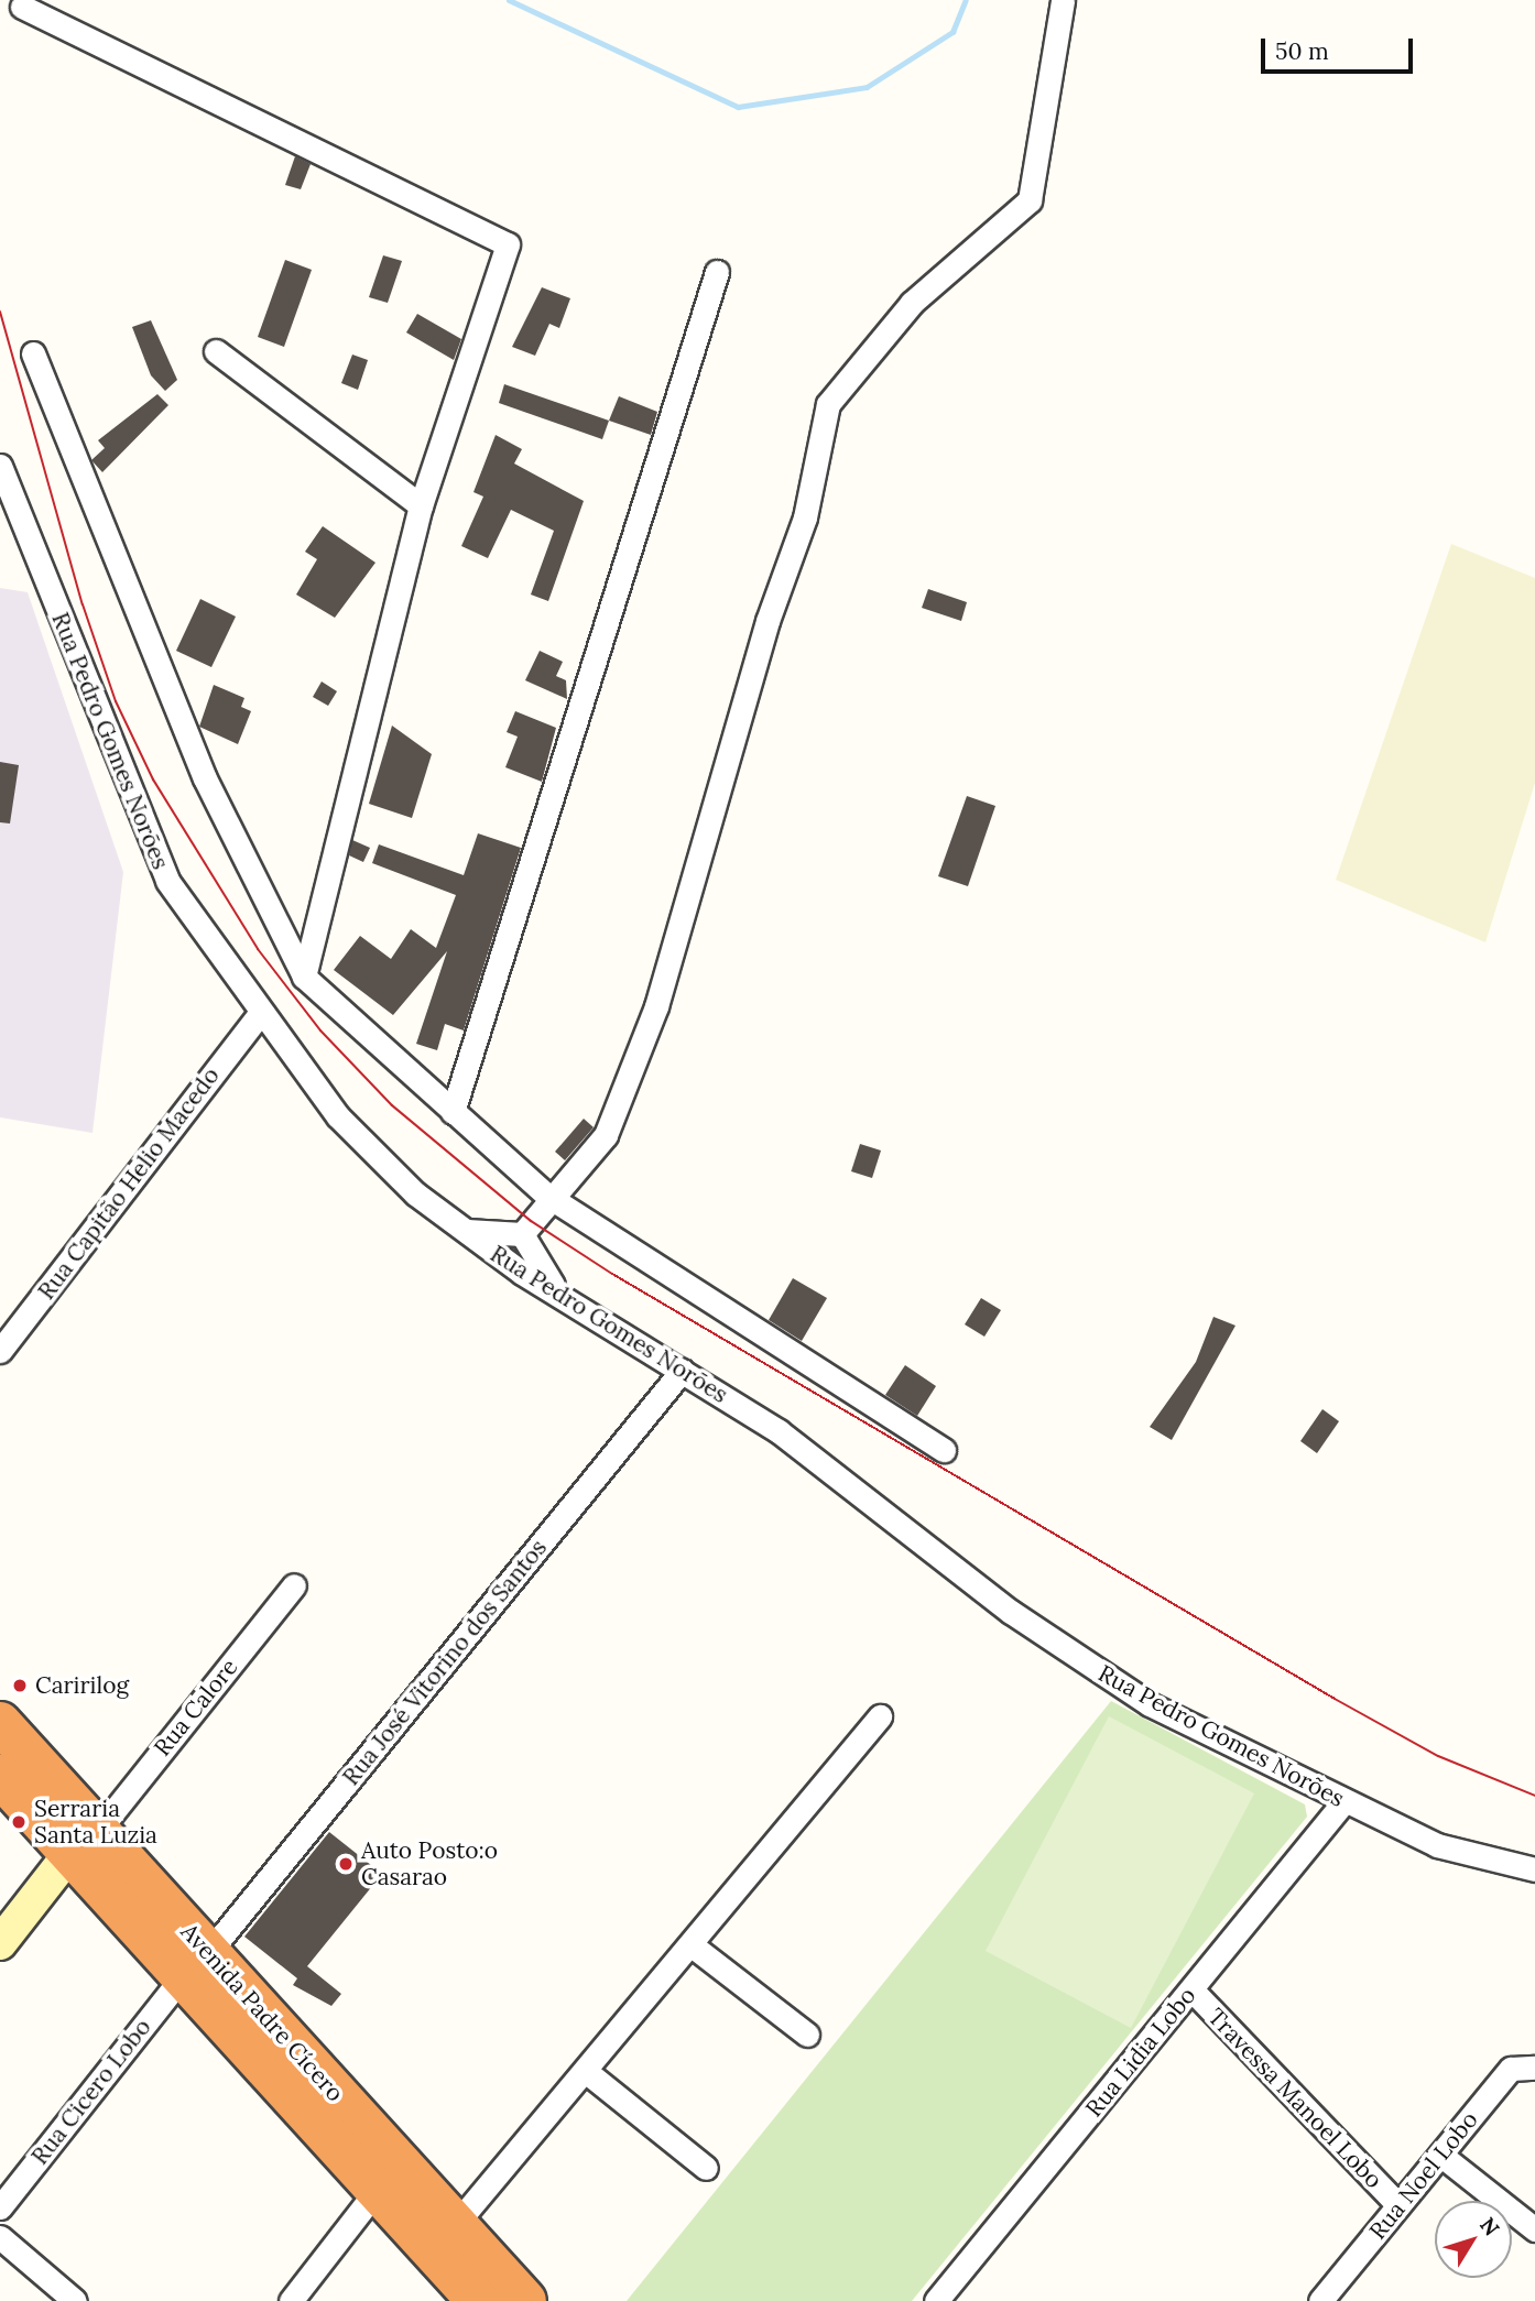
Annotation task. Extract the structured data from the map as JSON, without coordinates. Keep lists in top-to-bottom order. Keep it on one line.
{"streets":{"highway":["Avenida Padre Cícero"],"street":["Rua Pedro Gomes Norões","Rua Capitão Helio Macedo","Rua José Vitorino dos Santos","Rua Calore","Rua Lidia Lobo","Rua Cicero Lobo","Travessa Manoel Lobo","Rua Noel Lobo"]},"crossings":[["Rua Pedro Gomes Norões","Rua Capitão Helio Macedo"],["Rua Pedro Gomes Norões","Rua José Vitorino dos Santos"],["Rua Pedro Gomes Norões","Rua Lidia Lobo"],["Rua José Vitorino dos Santos","Avenida Padre Cícero"],["Rua José Vitorino dos Santos","Rua Cicero Lobo"],["Rua Calore","Avenida Padre Cícero"],["Avenida Padre Cícero","Rua Cicero Lobo"],["Rua Lidia Lobo","Travessa Manoel Lobo"],["Travessa Manoel Lobo","Rua Noel Lobo"]],"places":["Caririlog","Serraria Santa Luzia","Auto Posto:o Casarao"],"scale_bar":"50 m","north":"top right"}
